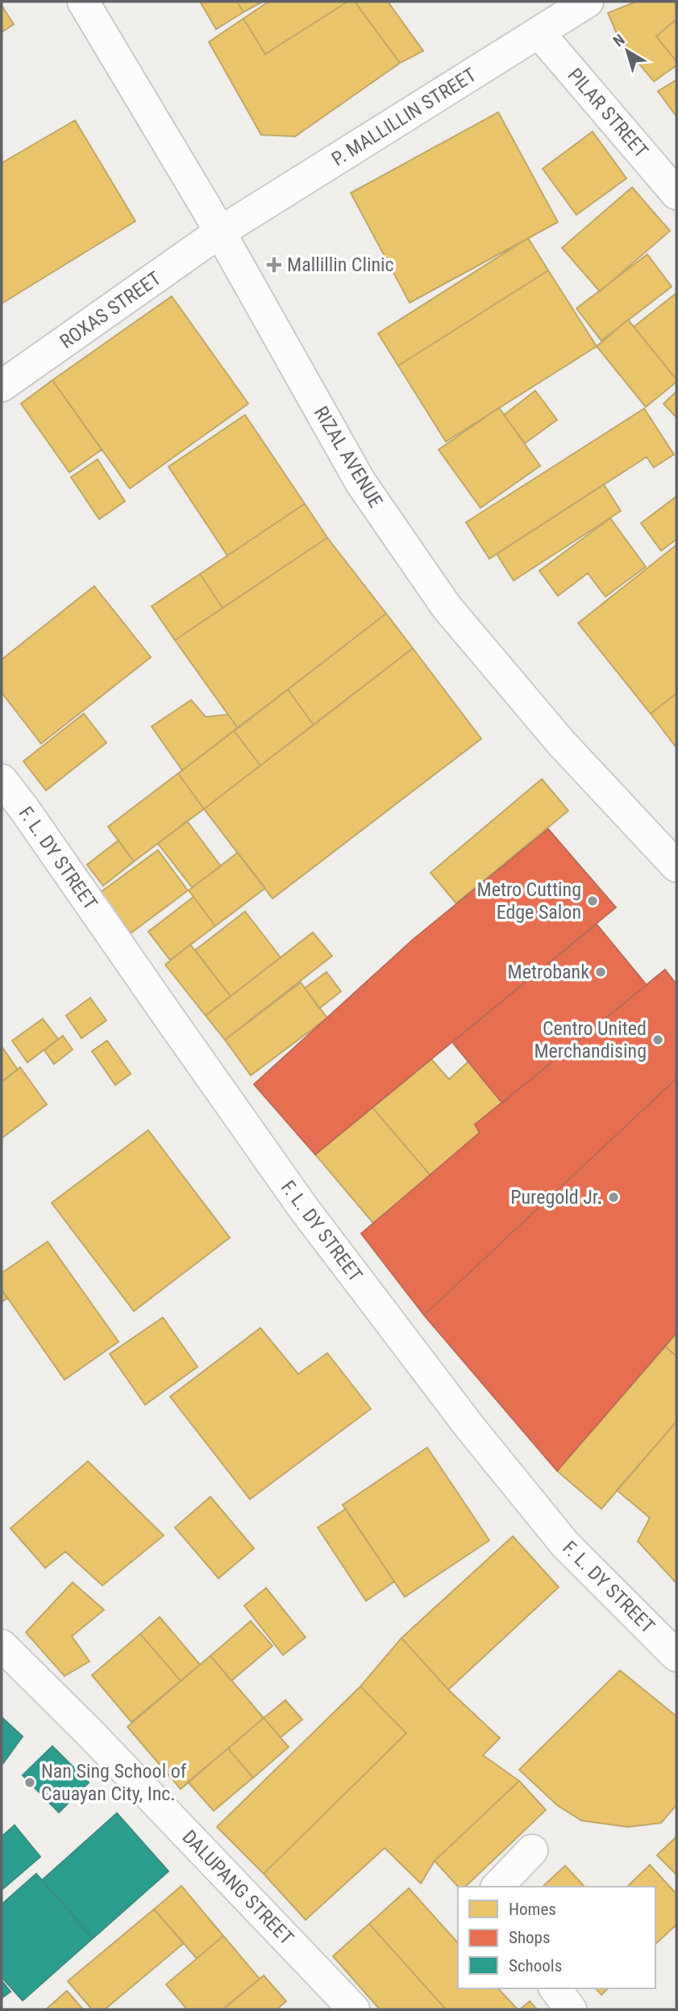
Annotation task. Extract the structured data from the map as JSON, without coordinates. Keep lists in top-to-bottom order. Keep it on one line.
{"streets":{"street":["PILAR STREET","P. MALLILLIN STREET","ROXAS STREET","RIZAL AVENUE","F. L. DY STREET","DALUPANG STREET"]},"crossings":[["PILAR STREET","P. MALLILLIN STREET"],["P. MALLILLIN STREET","ROXAS STREET"],["P. MALLILLIN STREET","RIZAL AVENUE"],["ROXAS STREET","RIZAL AVENUE"]],"places":{"health":["Mallillin Clinic"],"other":["Metro Cutting Edge Salon","Metrobank","Centro United Merchandising","Puregold Jr.","Nan Sing School of Cauayan City, Inc."]},"legend":["Homes","Shops","Schools"],"north":"top left"}
